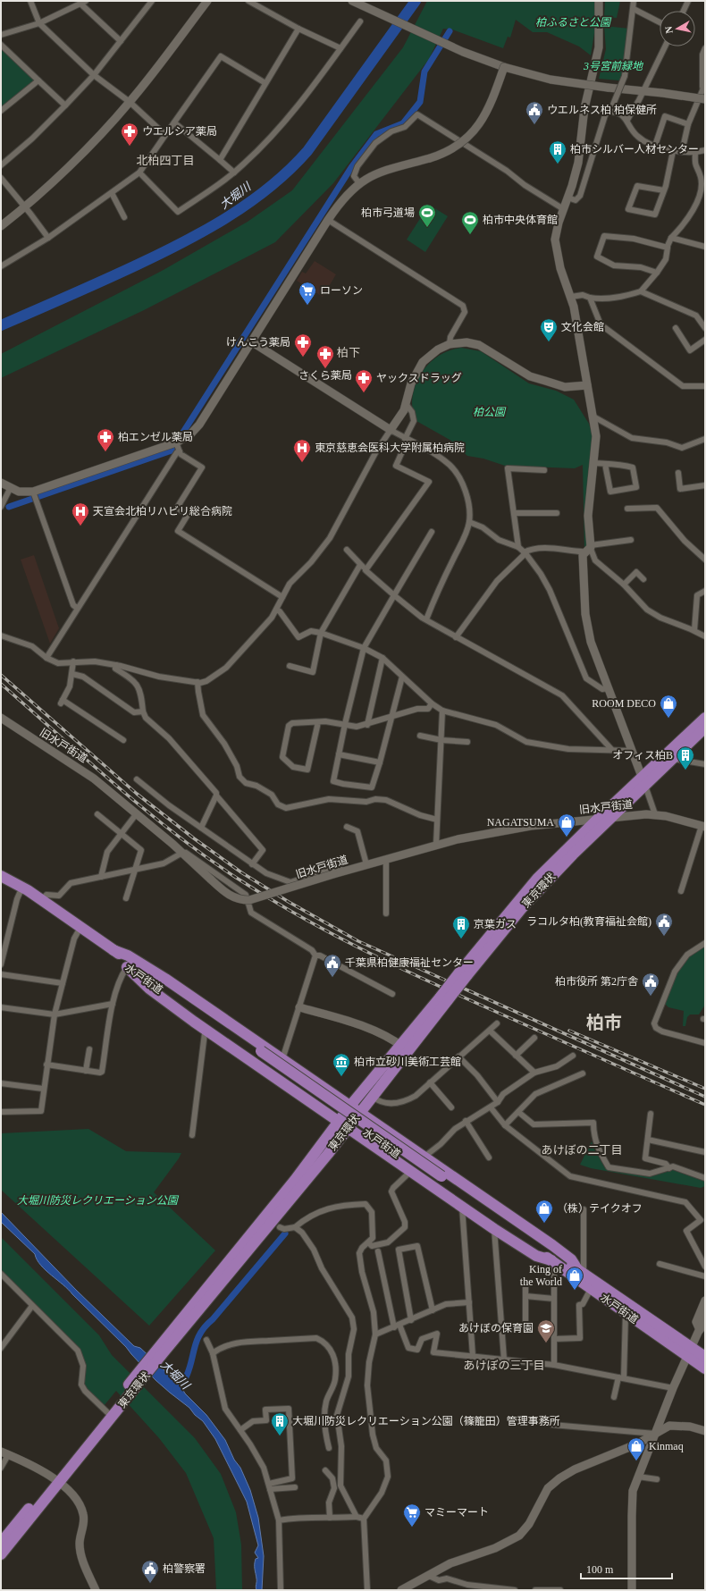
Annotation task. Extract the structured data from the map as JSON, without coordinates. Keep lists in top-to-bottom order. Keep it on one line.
{"streets":{"highway":["東京環状","水戸街道"],"street":["旧水戸街道"]},"crossings":[["旧水戸街道","東京環状"]],"districts":["北柏四丁目","柏下","柏市","あけぼの二丁目","あけぼの三丁目"],"water":["大堀川"],"parks":["柏ふるさと公園","3号宮前緑地","柏公園","大堀川防災レクリエーション公園"],"places":{"public building":["ウエルネス柏 柏保健所","ラコルタ柏(教育福祉会館)","千葉県柏健康福祉センター","柏市役所 第2庁舎","柏警察署"],"pharmacy":["ウエルシア薬局","けんこう薬局","さくら薬局","ヤックスドラッグ","柏エンゼル薬局"],"building":["柏市シルバー人材センター","オフィス柏B","京葉ガス","大堀川防災レクリエーション公園（篠籠田）管理事務所"],"sports":["柏市弓道場","柏市中央体育館"],"supermarket":["ローソン","マミーマート"],"theatre":["文化会館"],"hospital":["東京慈恵会医科大学附属柏病院","天宣会北柏リハビリ総合病院"],"shop":["ROOM DECO","NAGATSUMA","（株）テイクオフ","King of the World","Kinmaq"],"museum":["柏市立砂川美術工芸館"],"school or university":["あけぼの保育園"]},"scale_bar":"100 m","north":"left"}
